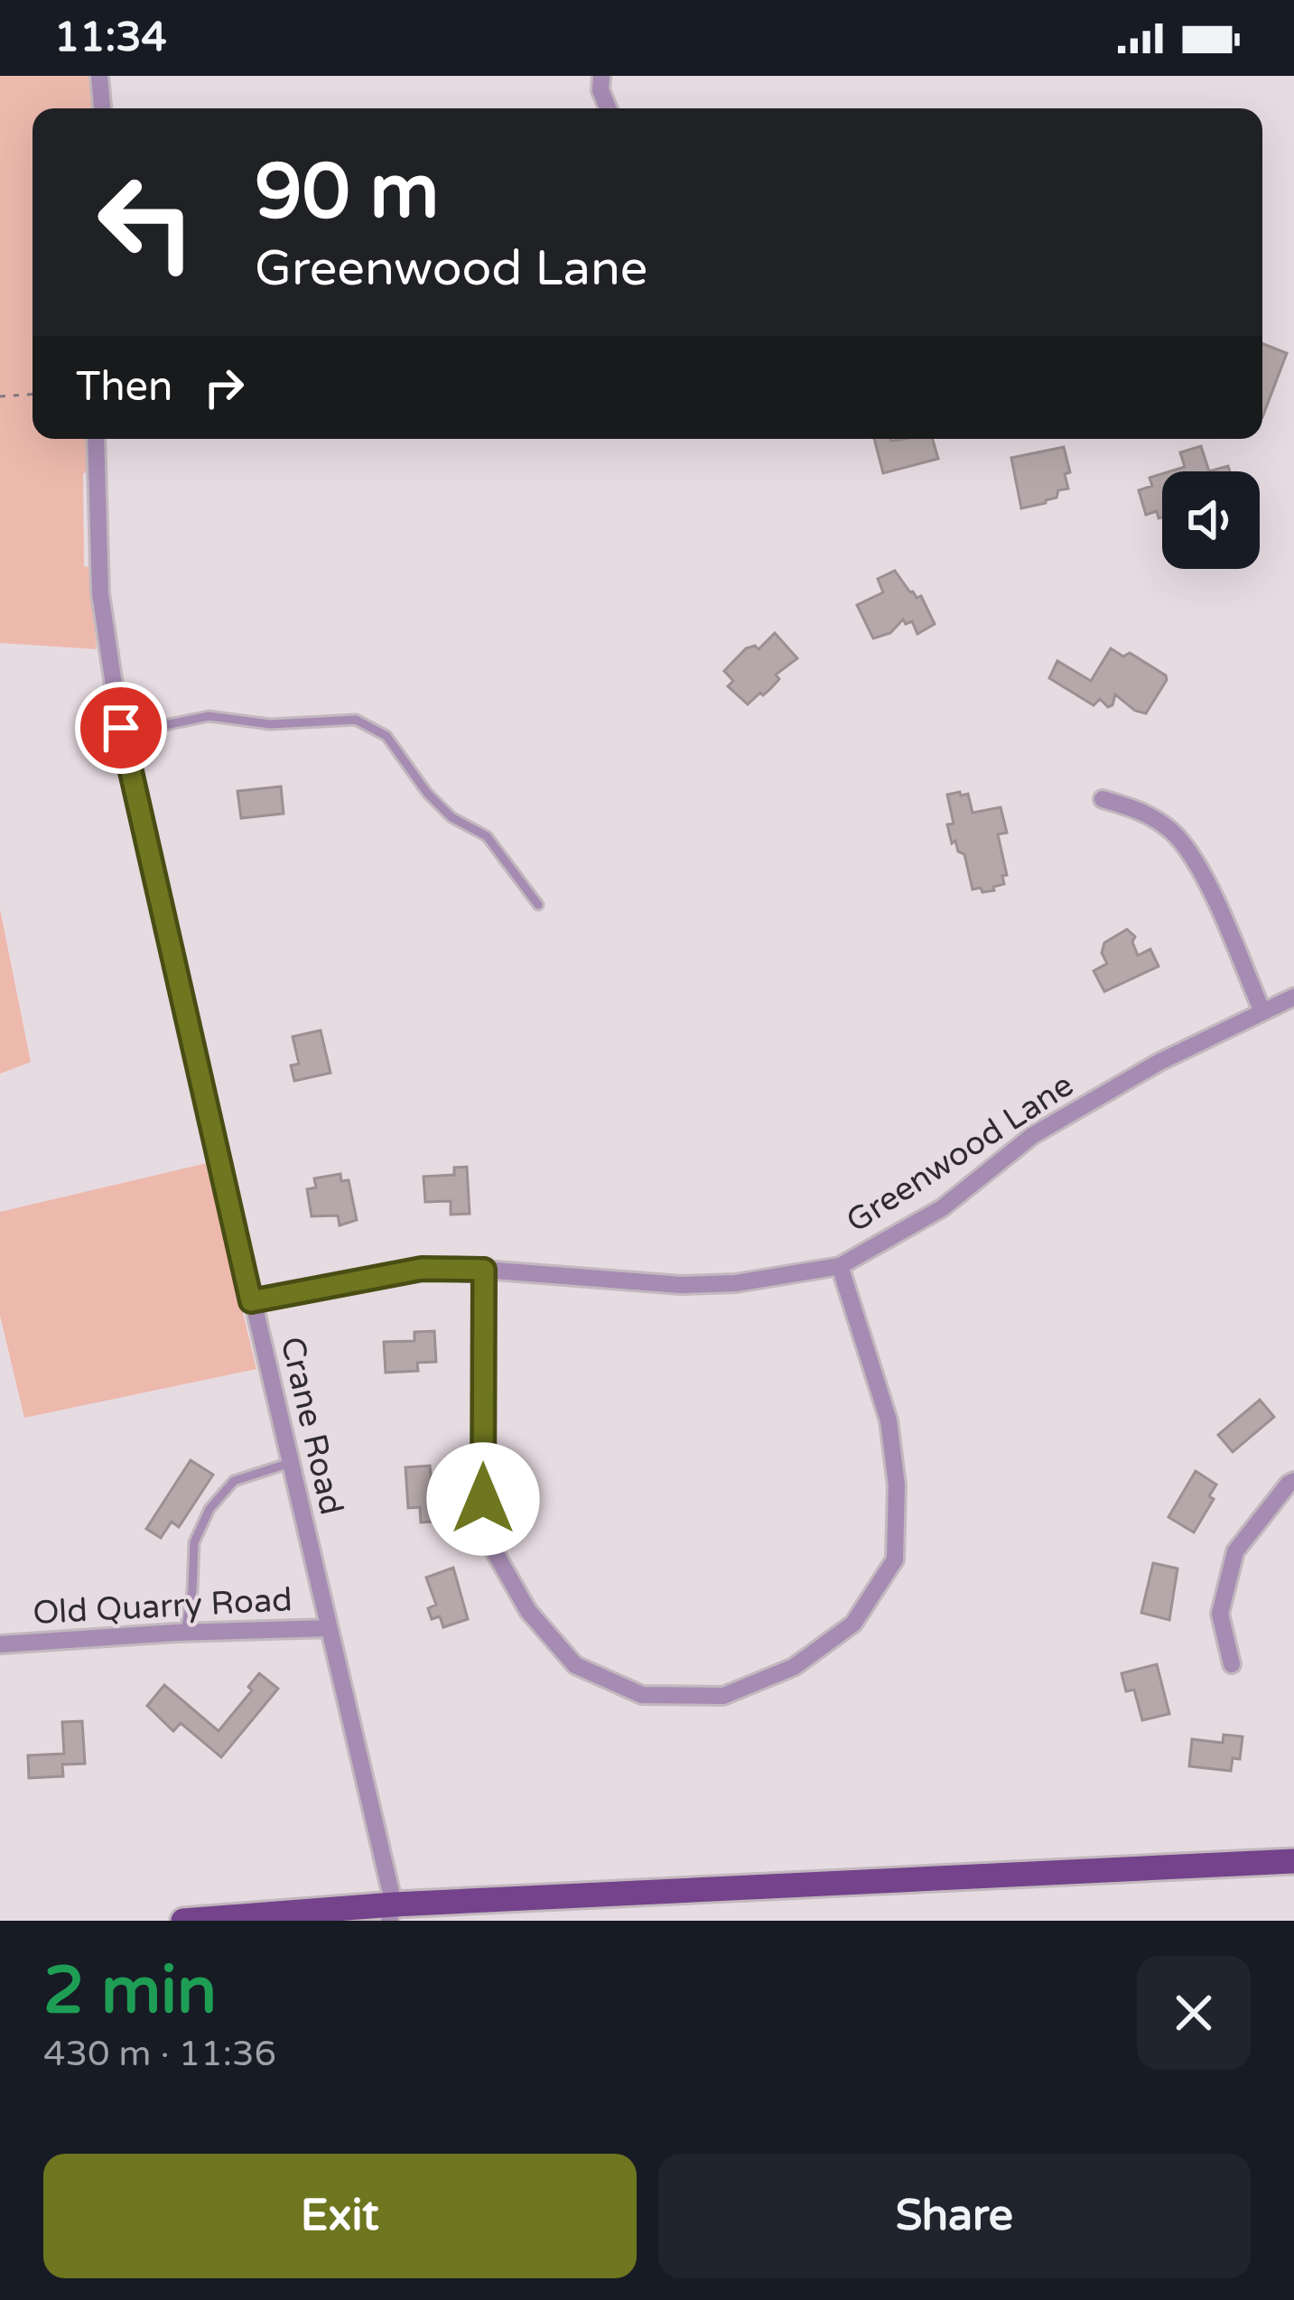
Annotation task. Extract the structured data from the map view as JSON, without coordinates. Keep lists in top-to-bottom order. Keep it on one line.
{"streets":{"street":["Greenwood Lane","Crane Road","Old Quarry Road"]},"crossings":[["Greenwood Lane","Crane Road"],["Crane Road","Old Quarry Road"]],"page":{"status":"11:34","turn":["90 m","Greenwood Lane"],"then":"Then","heading":["2 min","430 m · 11:36"],"buttons":["Exit","Share"]}}
